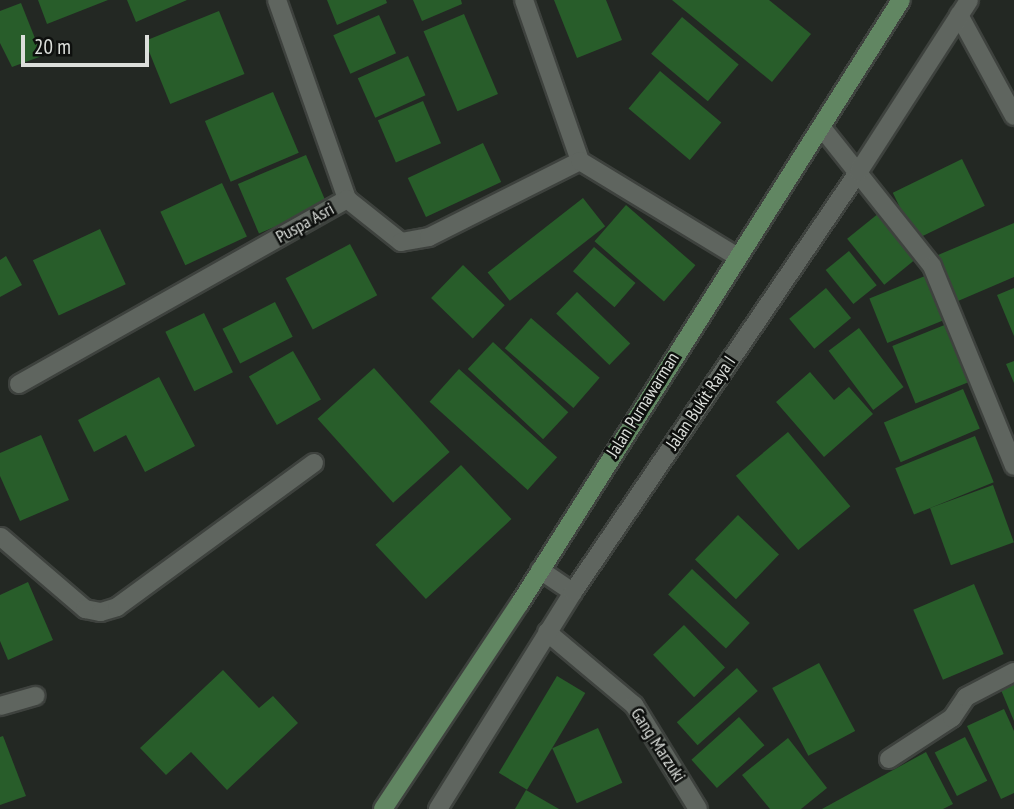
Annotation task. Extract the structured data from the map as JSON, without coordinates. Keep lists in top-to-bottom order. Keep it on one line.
{"streets":{"street":["Puspa Asri","Jalan Bukit Raya I","Jalan Purnawarman","Gang Marzuki"]},"crossings":[["Jalan Bukit Raya I","Gang Marzuki"]],"scale_bar":"20 m"}
